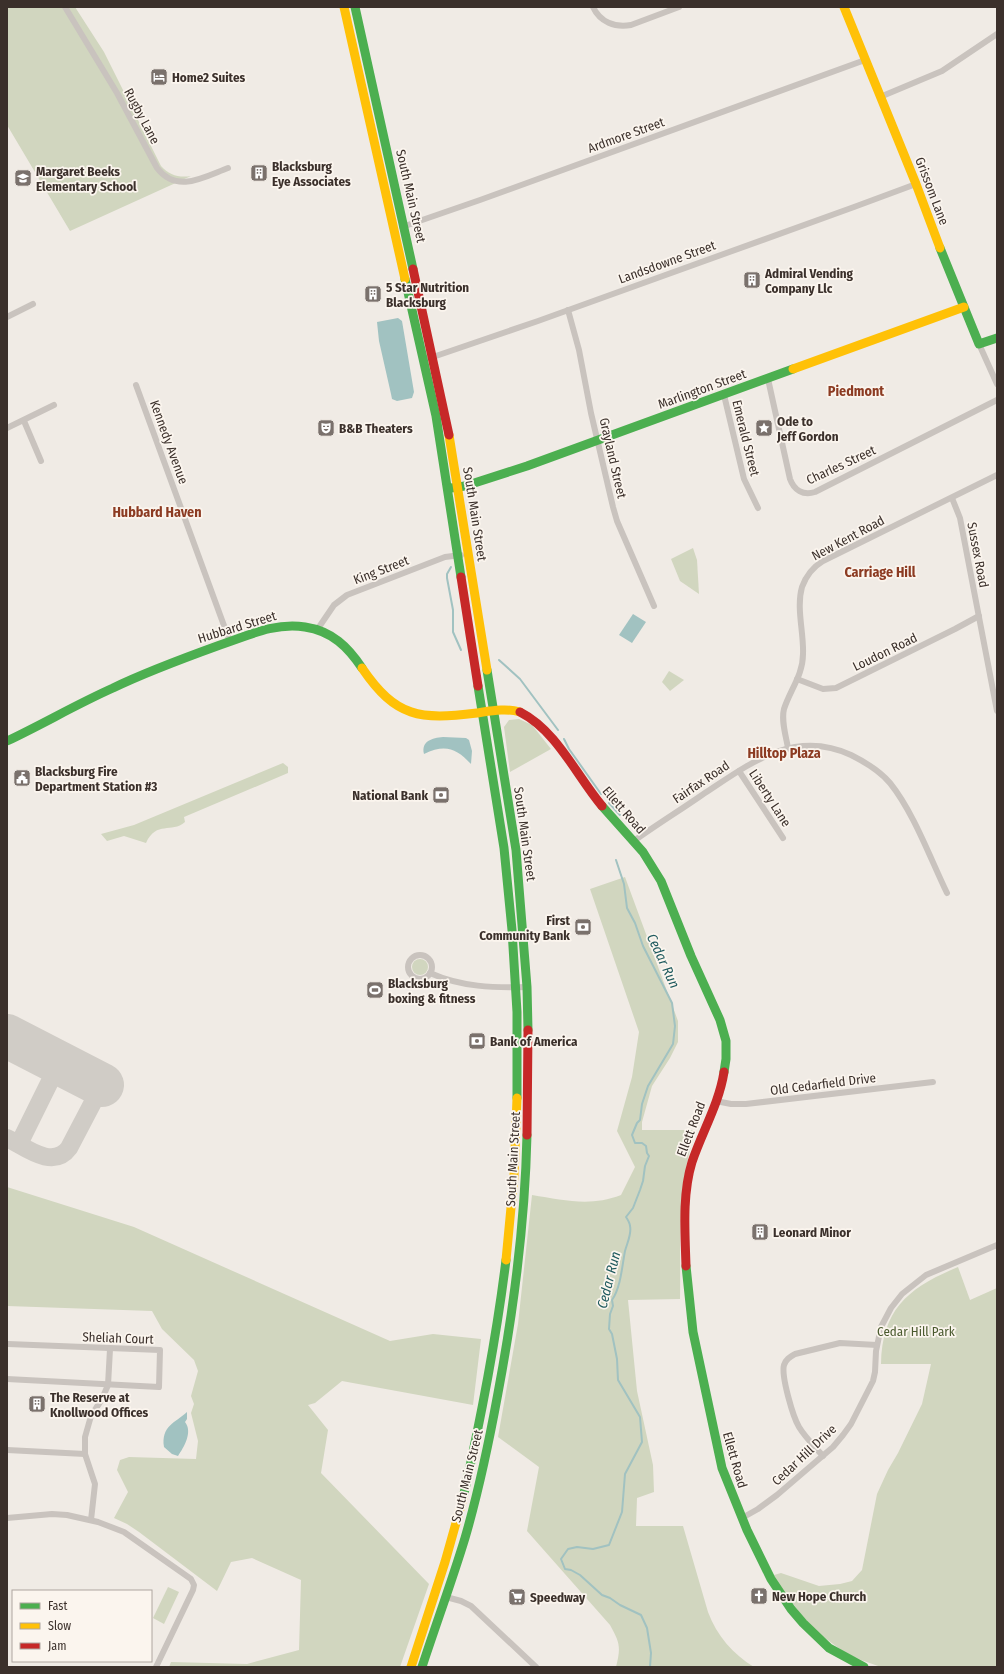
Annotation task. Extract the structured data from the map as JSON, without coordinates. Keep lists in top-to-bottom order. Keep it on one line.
{"streets":{"main road":["Grissom Lane","South Main Street","Marlington Street","Hubbard Street","Ellett Road"],"street":["Rugby Lane","Ardmore Street","Landsdowne Street","Emerald Street","Kennedy Avenue","Grayland Street","Charles Street","New Kent Road","Sussex Road","King Street","Loudon Road","Fairfax Road","Liberty Lane","Old Cedarfield Drive","Sheliah Court","Cedar Hill Drive"]},"crossings":[["Ardmore Street","Grissom Lane"],["Ardmore Street","South Main Street"],["Grissom Lane","Landsdowne Street"],["Grissom Lane","Marlington Street"],["South Main Street","Landsdowne Street"],["South Main Street","Marlington Street"],["South Main Street","King Street"],["South Main Street","Hubbard Street"],["South Main Street","Ellett Road"],["Landsdowne Street","Grayland Street"],["Marlington Street","Emerald Street"],["Marlington Street","Grayland Street"],["Marlington Street","Charles Street"],["Kennedy Avenue","Hubbard Street"],["New Kent Road","Sussex Road"],["New Kent Road","Loudon Road"],["New Kent Road","Fairfax Road"],["Sussex Road","Loudon Road"],["King Street","Hubbard Street"],["Hubbard Street","Ellett Road"],["Fairfax Road","Liberty Lane"],["Fairfax Road","Ellett Road"],["Ellett Road","Old Cedarfield Drive"],["Ellett Road","Cedar Hill Drive"]],"districts":["Piedmont","Hubbard Haven","Carriage Hill","Hilltop Plaza"],"water":["Cedar Run"],"parks":["Cedar Hill Park"],"places":{"hotel":["Home2 Suites"],"building":["Blacksburg Eye Associates","Admiral Vending Company Llc","5 Star Nutrition Blacksburg","Leonard Minor","The Reserve at Knollwood Offices"],"school or university":["Margaret Beeks Elementary School"],"theatre":["B&B Theaters"],"place":["Ode to Jeff Gordon"],"public building":["Blacksburg Fire Department Station #3"],"bank":["National Bank","First Community Bank","Bank of America"],"sports":["Blacksburg boxing & fitness"],"church":["New Hope Church"],"supermarket":["Speedway"]},"legend":["Fast","Slow","Jam"]}
